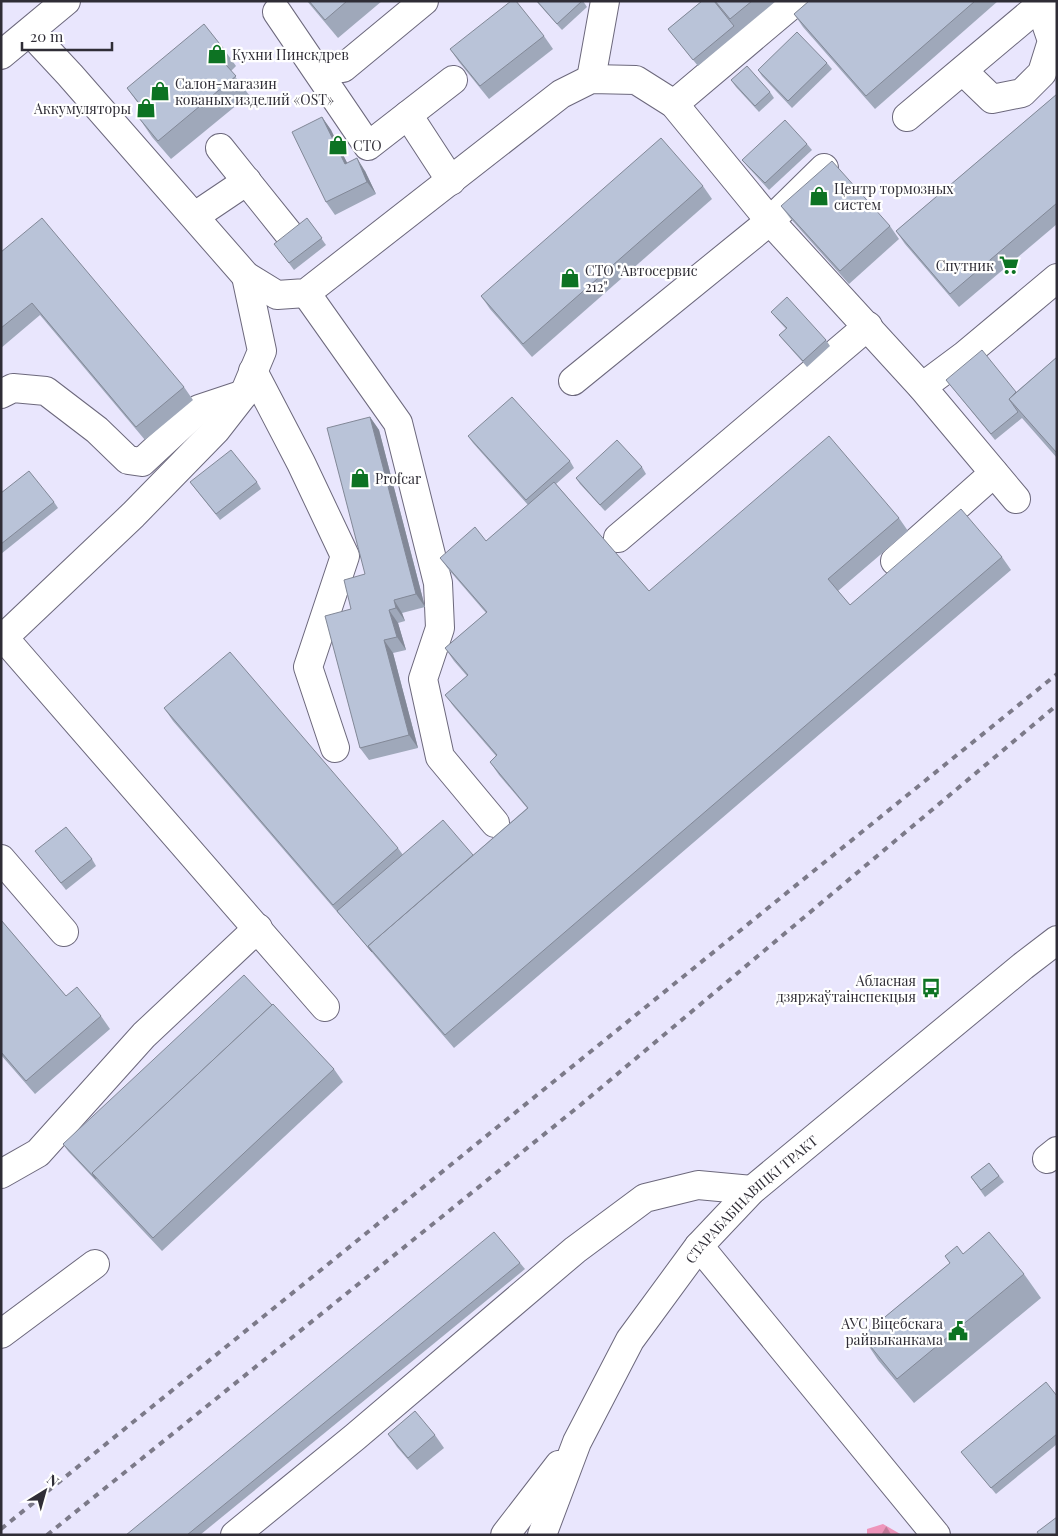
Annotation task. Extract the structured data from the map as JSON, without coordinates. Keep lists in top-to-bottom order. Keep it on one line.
{"streets":{"street":["СТАРАБАБІНАВІЦКІ ТРАКТ"]},"places":{"shop":["Кухни Пинскдрев","Салон-магазин кованых изделий «OST»","Аккумуляторы","СТО","Центр тормозных систем","СТО \"Автосервис 212\"","Profcar"],"supermarket":["Спутник"],"bus stop":["Абласная дзяржаўтаінспекцыя"],"public building":["АУС Віцебскага райвыканкама"]},"scale_bar":"20 m","north":"top right"}
